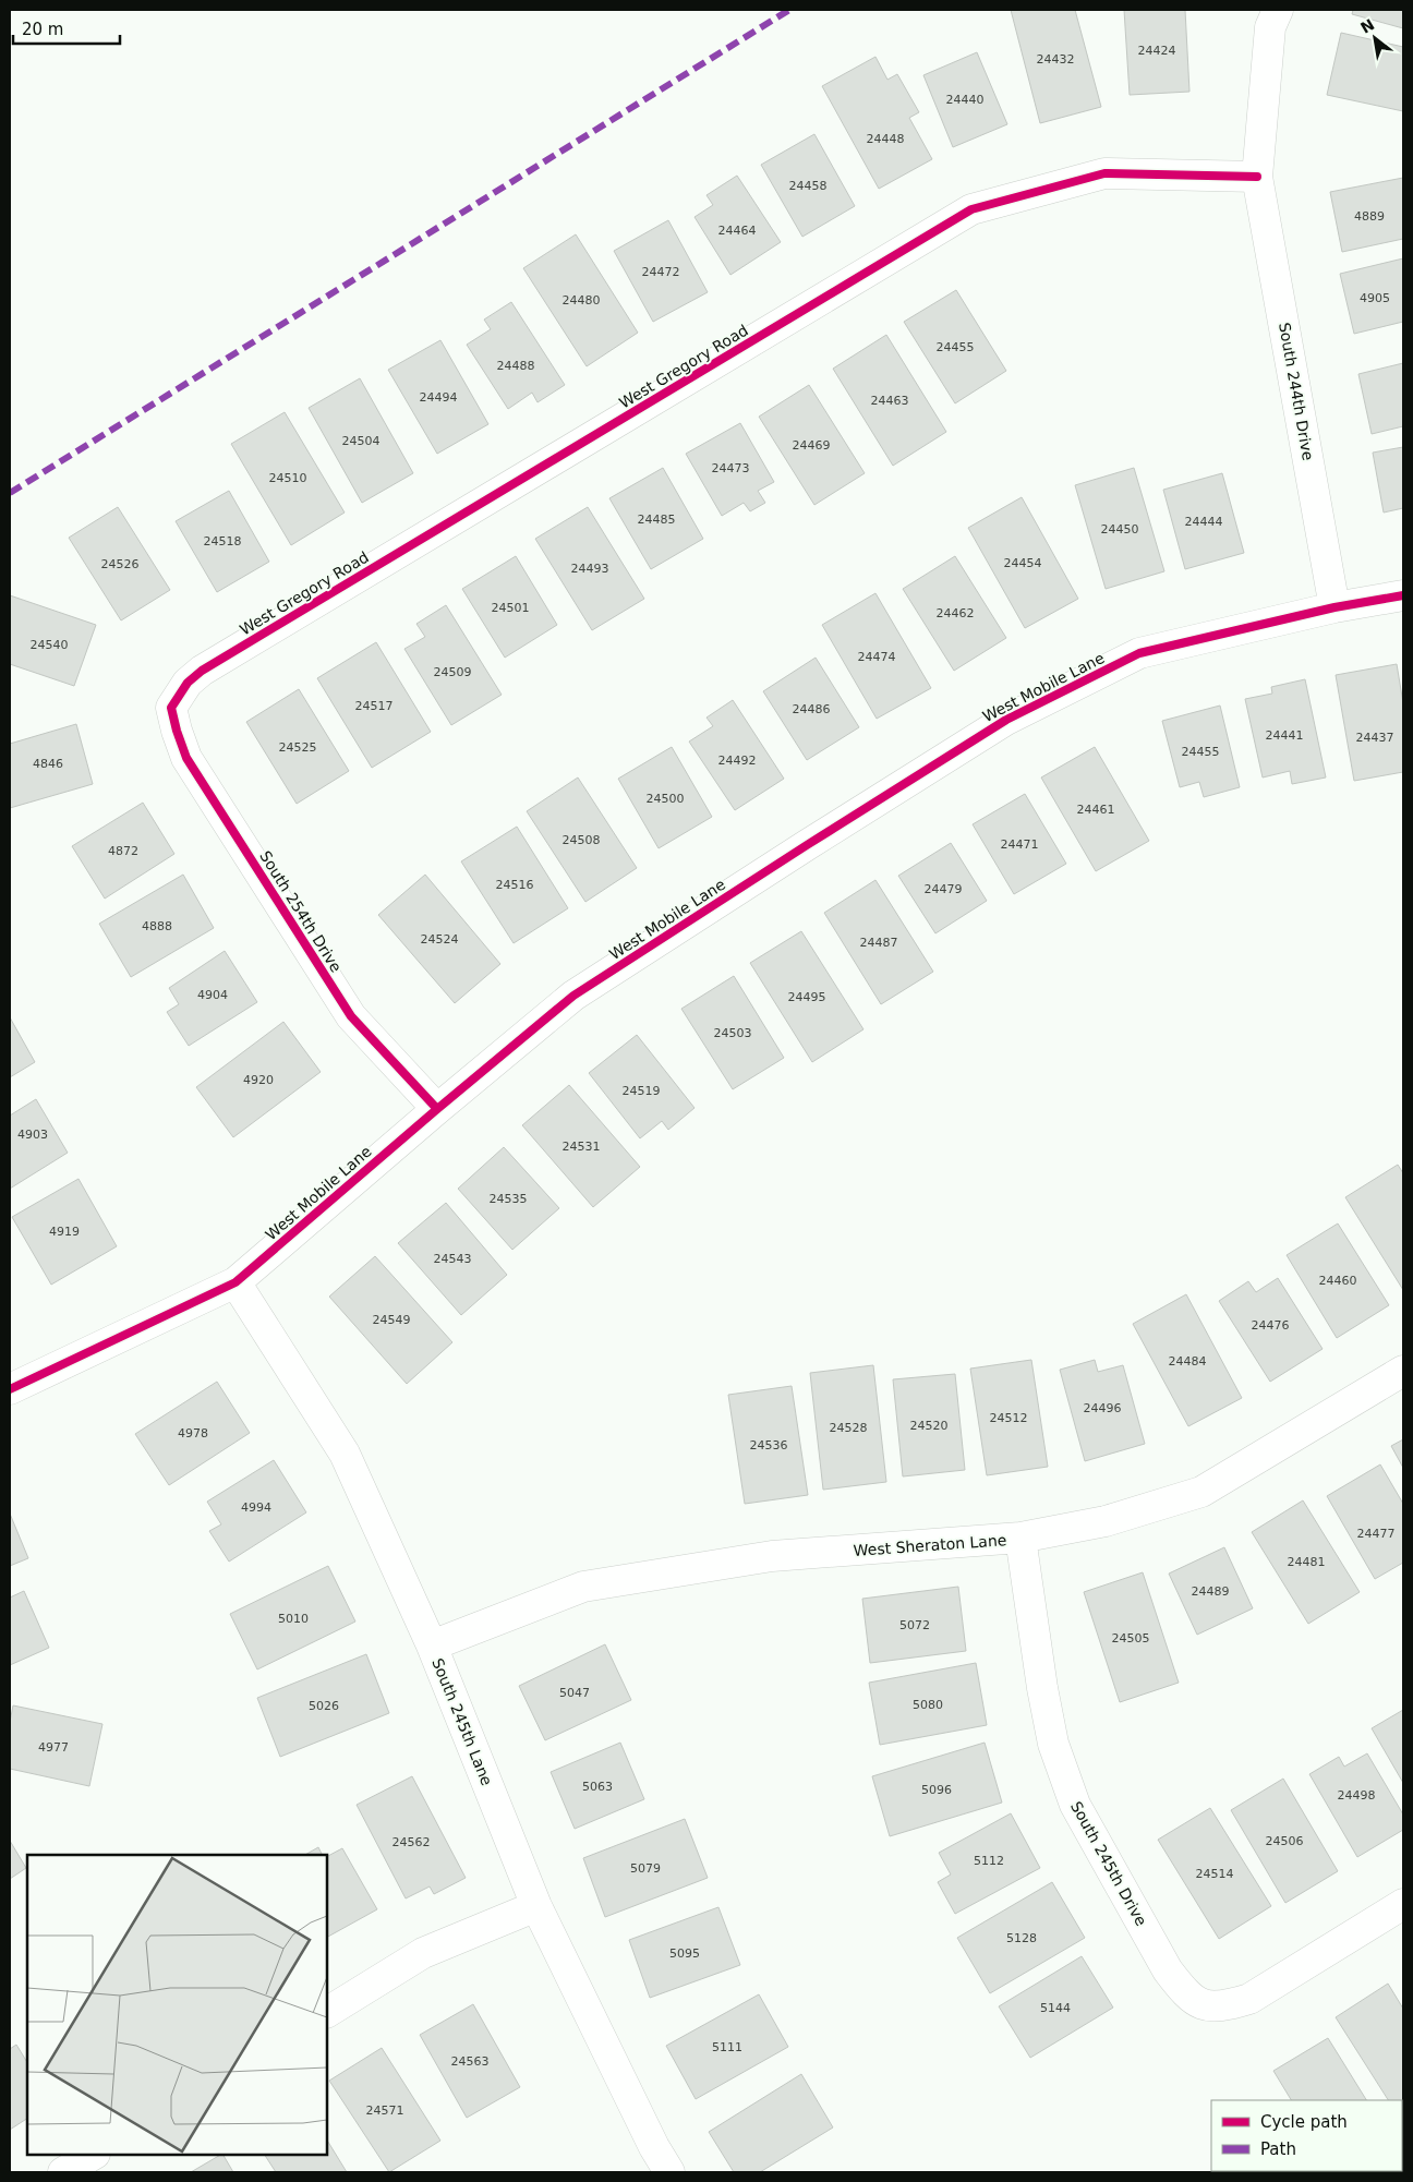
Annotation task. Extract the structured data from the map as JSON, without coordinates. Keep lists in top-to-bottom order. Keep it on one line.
{"streets":{"street":["West Gregory Road","South 244th Drive","West Mobile Lane","South 254th Drive","West Sheraton Lane","South 245th Lane","South 245th Drive"]},"crossings":[["West Gregory Road","South 244th Drive"],["West Gregory Road","South 254th Drive"],["South 244th Drive","West Mobile Lane"],["West Mobile Lane","South 254th Drive"],["West Mobile Lane","South 245th Lane"],["West Sheraton Lane","South 245th Lane"],["West Sheraton Lane","South 245th Drive"]],"house_numbers":["24424","24432","24440","24448","24458","4889","24464","24472","4905","24480","24455","24488","24494","24463","24504","24469","24473","24510","24485","24444","24450","24518","24454","24526","24493","24501","24462","24540","24474","24509","24517","24486","24441","24437","24525","24455","24492","4846","24500","24461","24508","24471","4872","24516","24479","4888","24524","24487","4904","24495","24503","4920","24519","4903","24531","24535","4919","24543","24460","24549","24476","24484","24496","24512","24520","24528","4978","24536","4994","24477","24481","24489","5010","5072","24505","5047","5080","5026","4977","5063","5096","24498","24506","24562","5112","5079","24514","5128","5095","5144","5111","24563","24571"],"legend":["Cycle path","Path"],"scale_bar":"20 m","north":"top left"}
